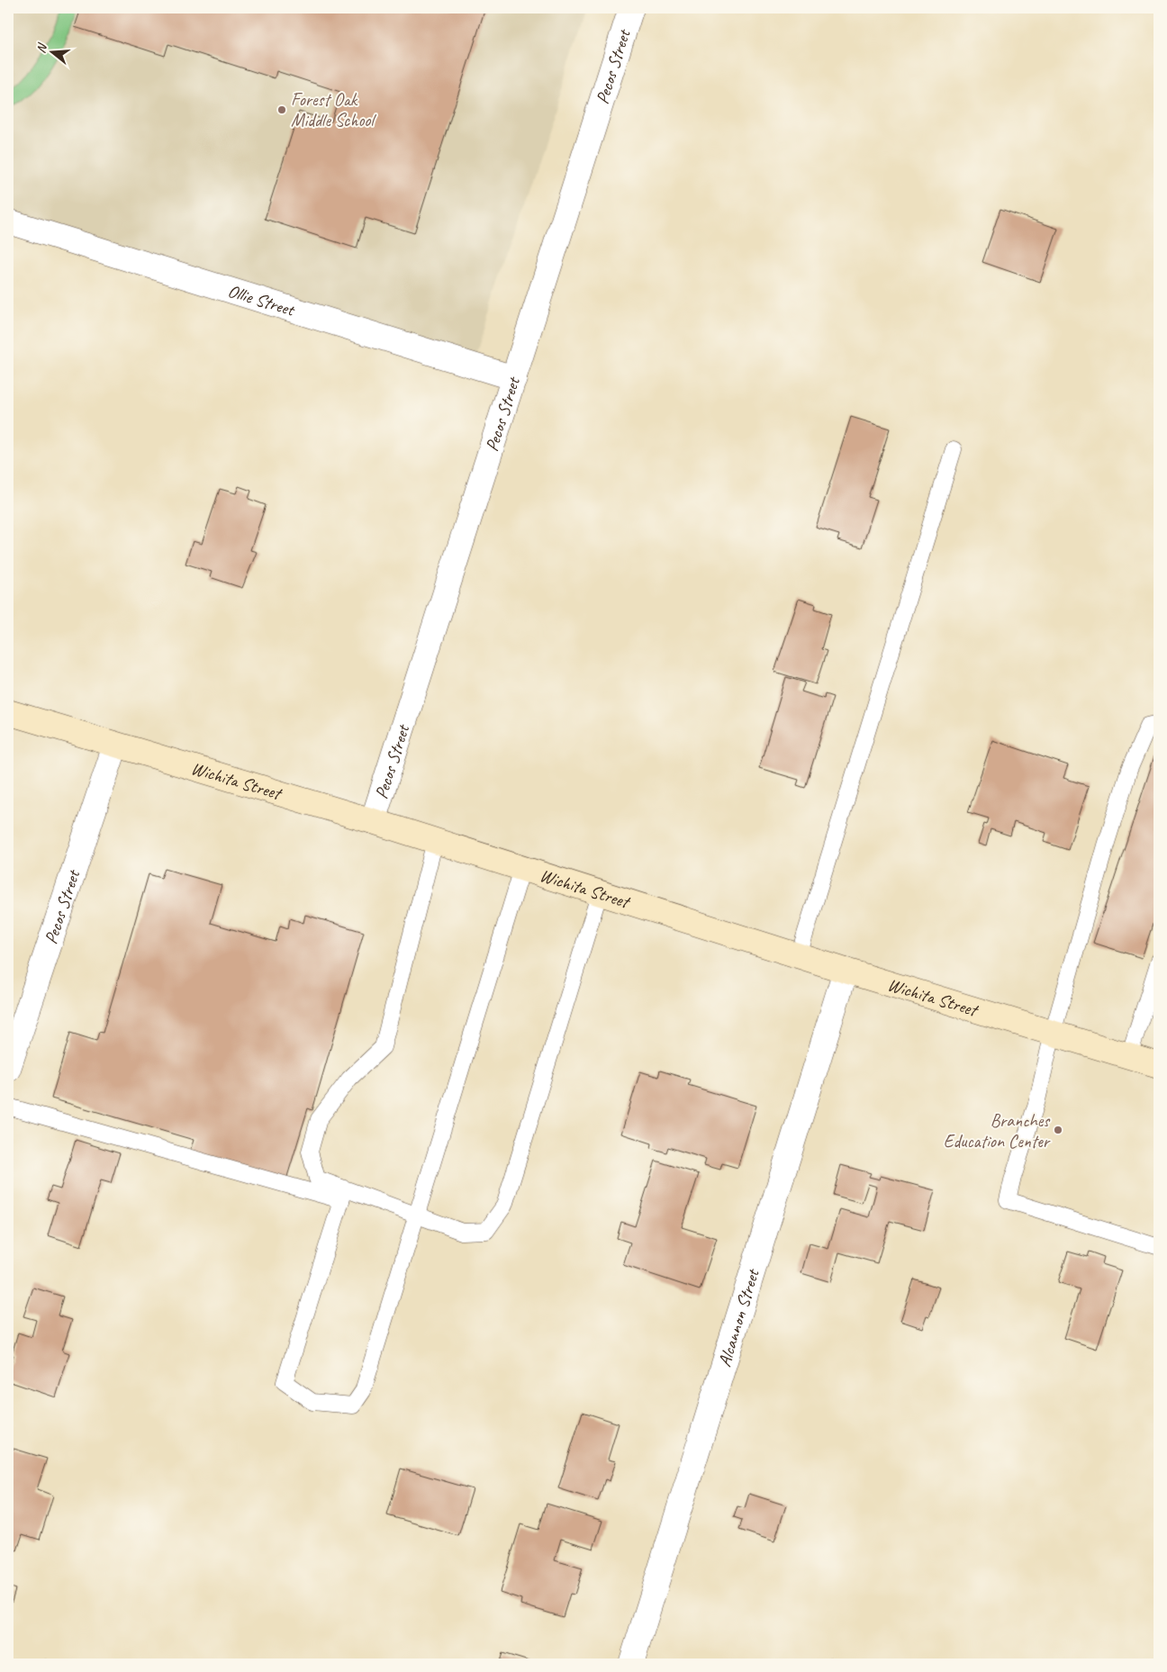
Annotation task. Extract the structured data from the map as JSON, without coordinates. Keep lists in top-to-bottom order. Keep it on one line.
{"streets":{"main road":["Wichita Street"],"street":["Pecos Street","Ollie Street","Alcannon Street"]},"crossings":[["Pecos Street","Ollie Street"],["Pecos Street","Wichita Street"],["Wichita Street","Alcannon Street"]],"places":["Forest Oak Middle School","Branches Education Center"],"north":"left"}
